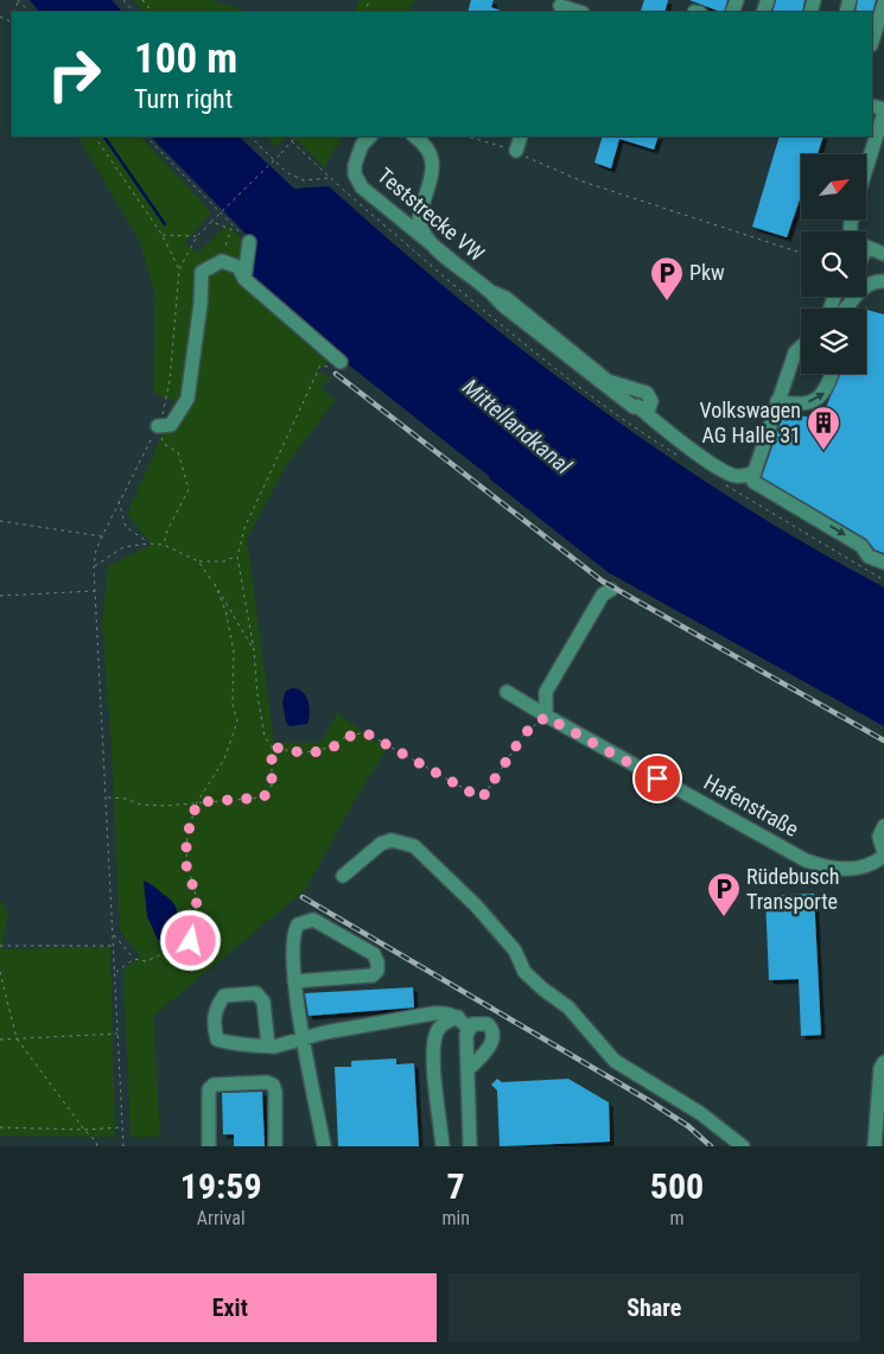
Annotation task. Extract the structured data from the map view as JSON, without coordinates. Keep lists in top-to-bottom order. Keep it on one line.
{"streets":{"street":["Teststrecke VW","Hafenstraße"]},"water":["Mittellandkanal"],"places":{"parking":["Pkw","Rüdebusch Transporte"],"building":["Volkswagen AG Halle 31"]},"north":"top right","page":{"turn":["100 m","Turn right"],"eta":["19:59","Arrival","7","min","500","m"],"buttons":["Exit","Share"]}}
